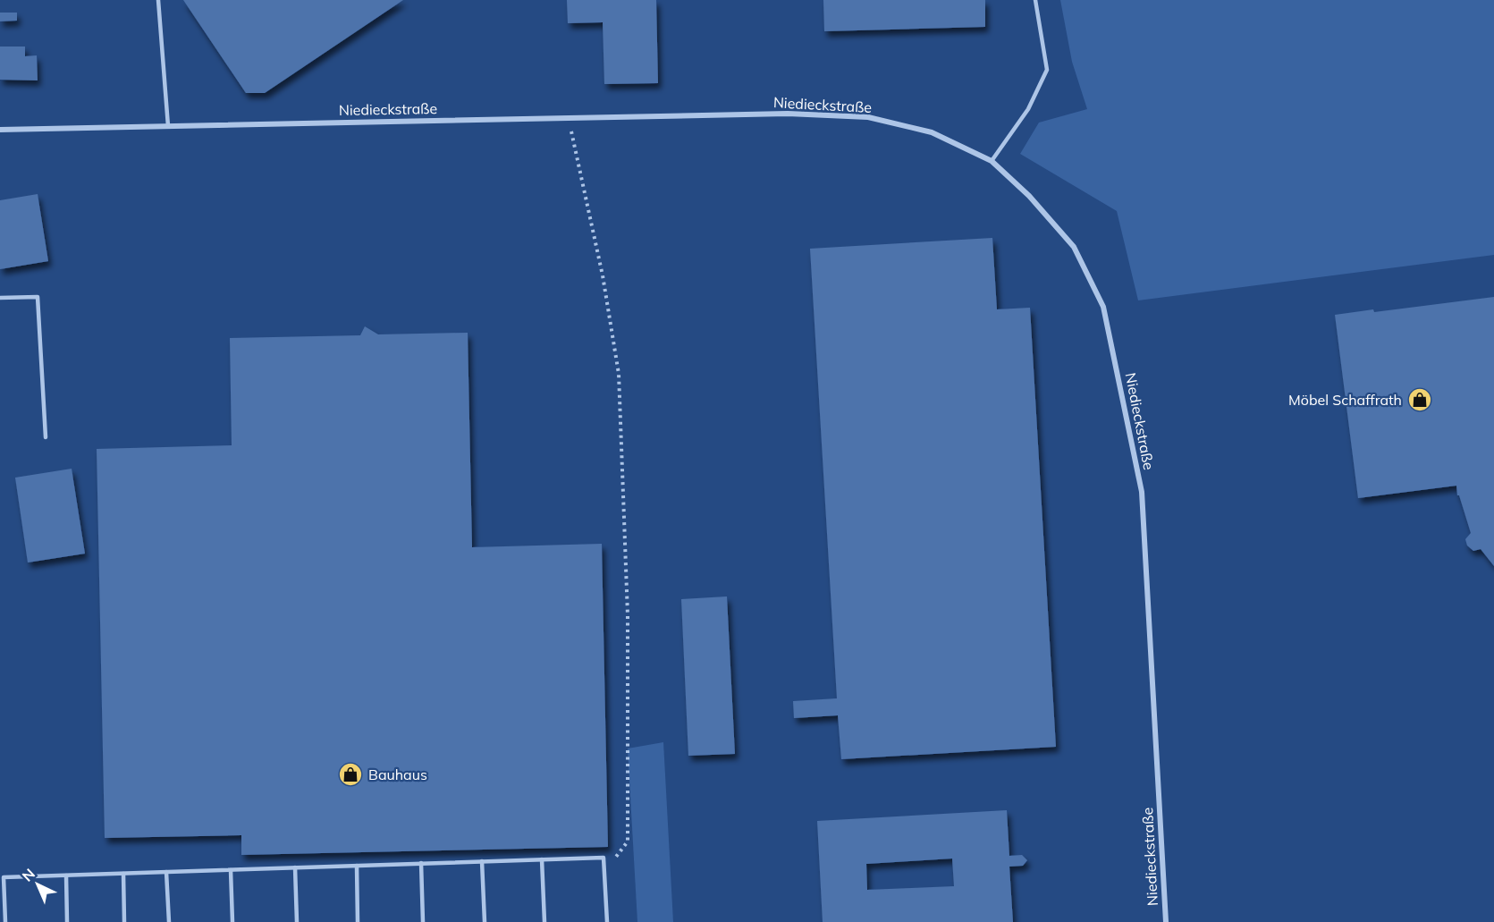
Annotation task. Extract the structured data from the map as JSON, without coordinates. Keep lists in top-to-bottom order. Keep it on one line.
{"streets":{"street":["Niedieckstraße"]},"places":{"shop":["Möbel Schaffrath","Bauhaus"]},"north":"top left"}
